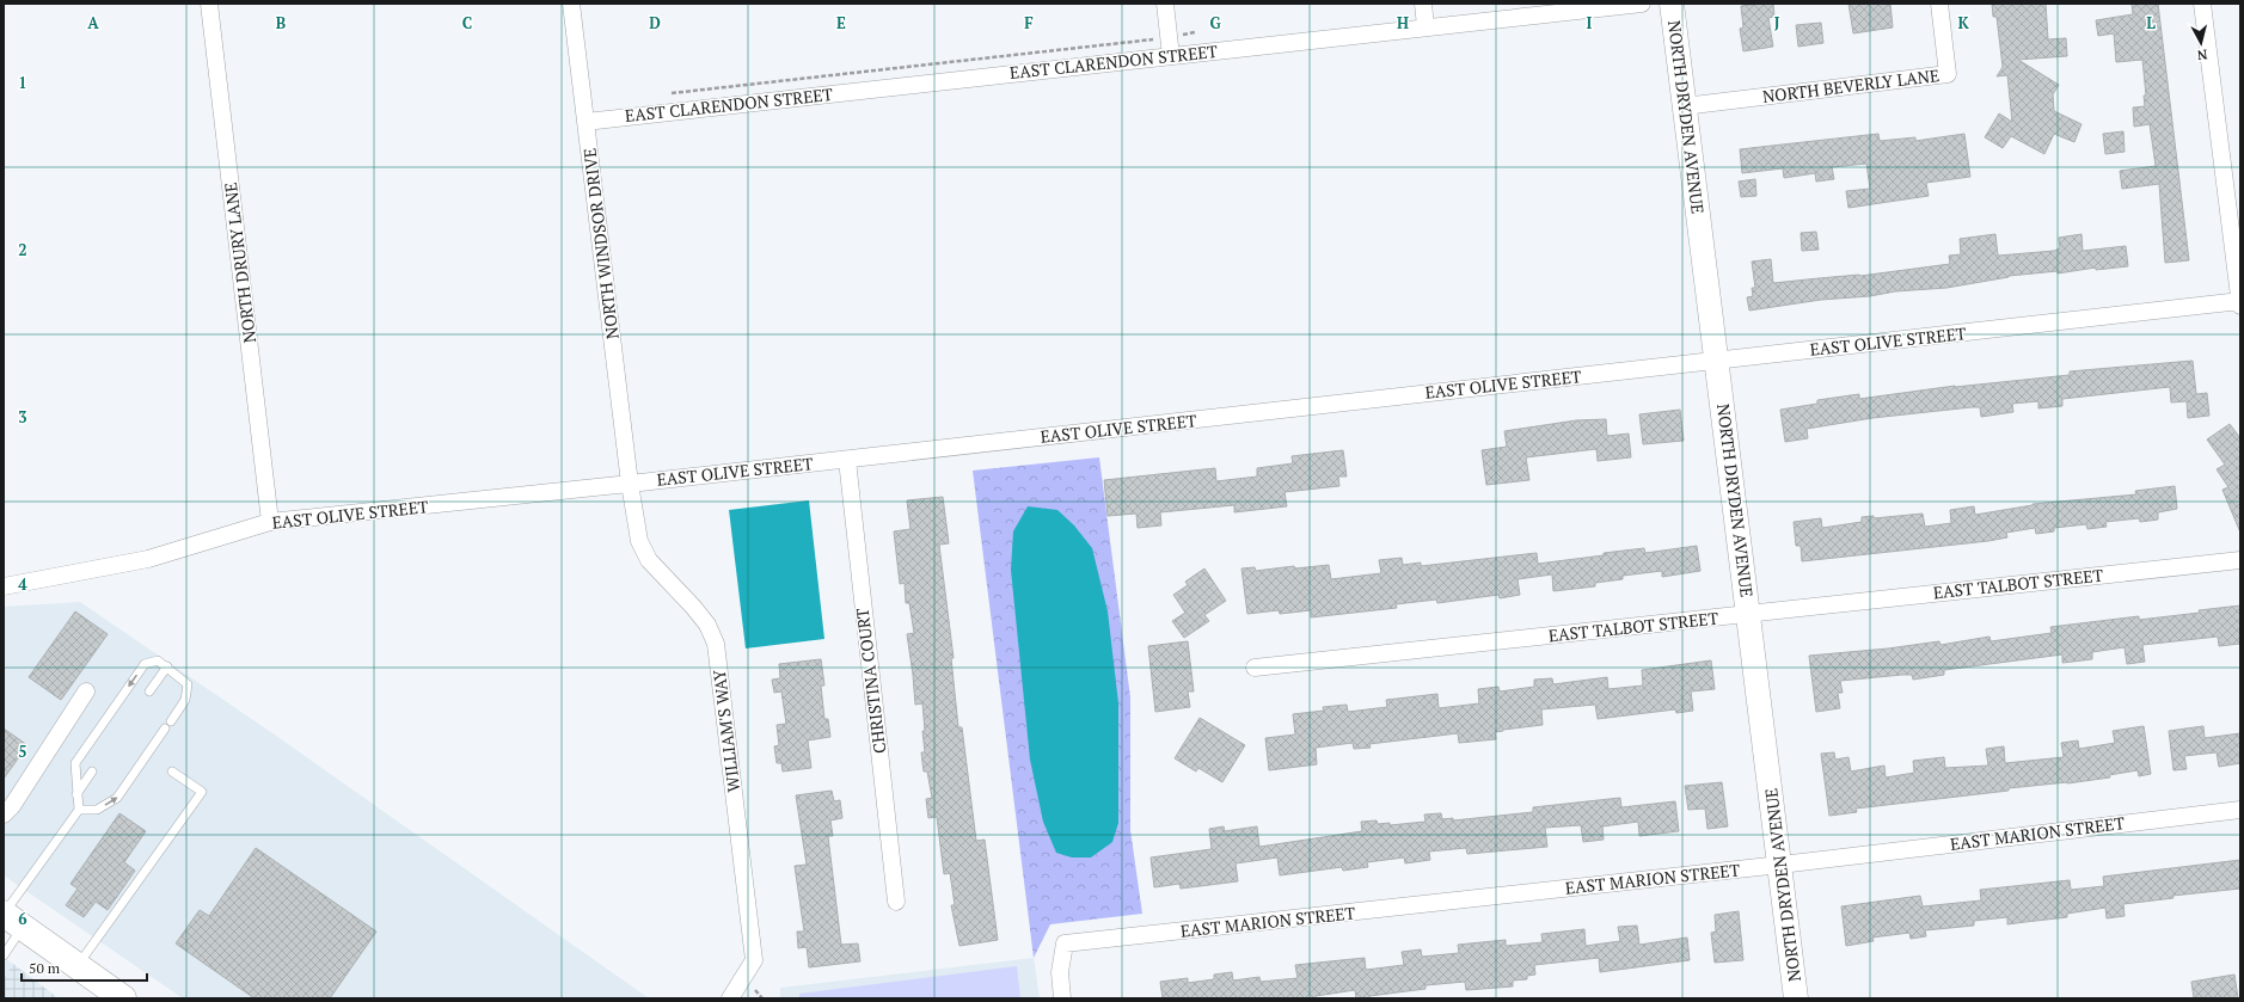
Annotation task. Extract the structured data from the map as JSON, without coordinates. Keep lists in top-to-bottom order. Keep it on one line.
{"streets":{"street":["EAST CLARENDON STREET","NORTH BEVERLY LANE","NORTH DRYDEN AVENUE","NORTH WINDSOR DRIVE","NORTH DRURY LANE","EAST OLIVE STREET","EAST TALBOT STREET","CHRISTINA COURT","WILLIAM'S WAY","EAST MARION STREET"]},"crossings":[["EAST CLARENDON STREET","NORTH WINDSOR DRIVE"],["NORTH BEVERLY LANE","NORTH DRYDEN AVENUE"],["NORTH DRYDEN AVENUE","EAST OLIVE STREET"],["NORTH DRYDEN AVENUE","EAST TALBOT STREET"],["NORTH DRYDEN AVENUE","EAST MARION STREET"],["NORTH WINDSOR DRIVE","EAST OLIVE STREET"],["NORTH WINDSOR DRIVE","WILLIAM'S WAY"],["NORTH DRURY LANE","EAST OLIVE STREET"],["EAST OLIVE STREET","CHRISTINA COURT"],["EAST OLIVE STREET","WILLIAM'S WAY"]],"scale_bar":"50 m","north":"bottom","grid":{"columns":["A","B","C","D","E","F","G","H","I","J","K","L"],"rows":["1","2","3","4","5","6"]}}
